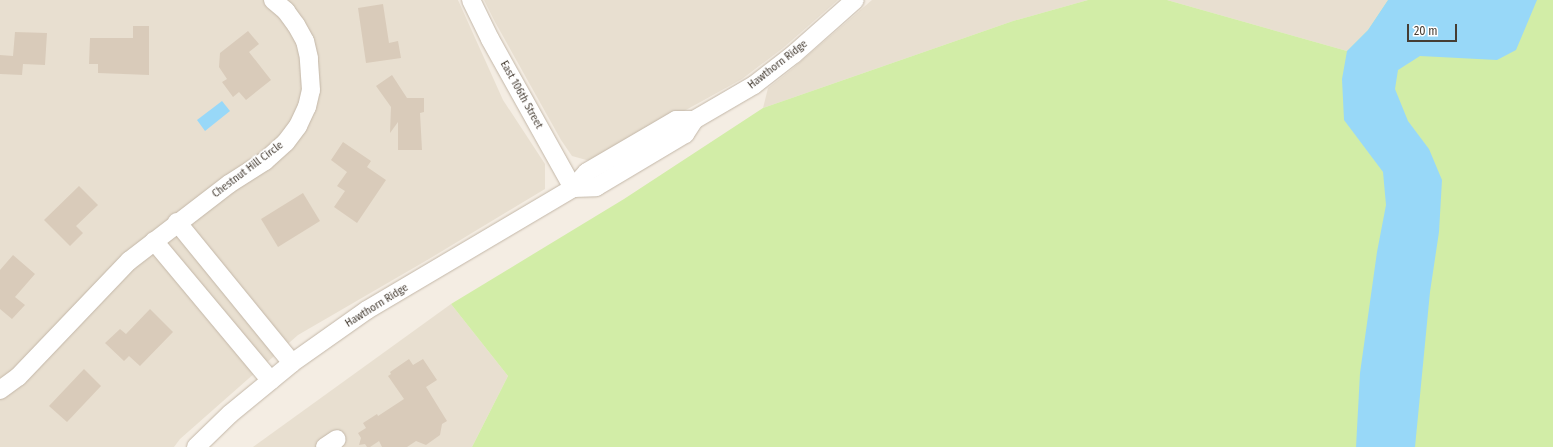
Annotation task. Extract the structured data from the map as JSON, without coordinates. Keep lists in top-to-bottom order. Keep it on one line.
{"streets":{"street":["Hawthorn Ridge","East 106th Street","Chestnut Hill Circle"]},"crossings":[["Hawthorn Ridge","East 106th Street"]],"scale_bar":"20 m"}
